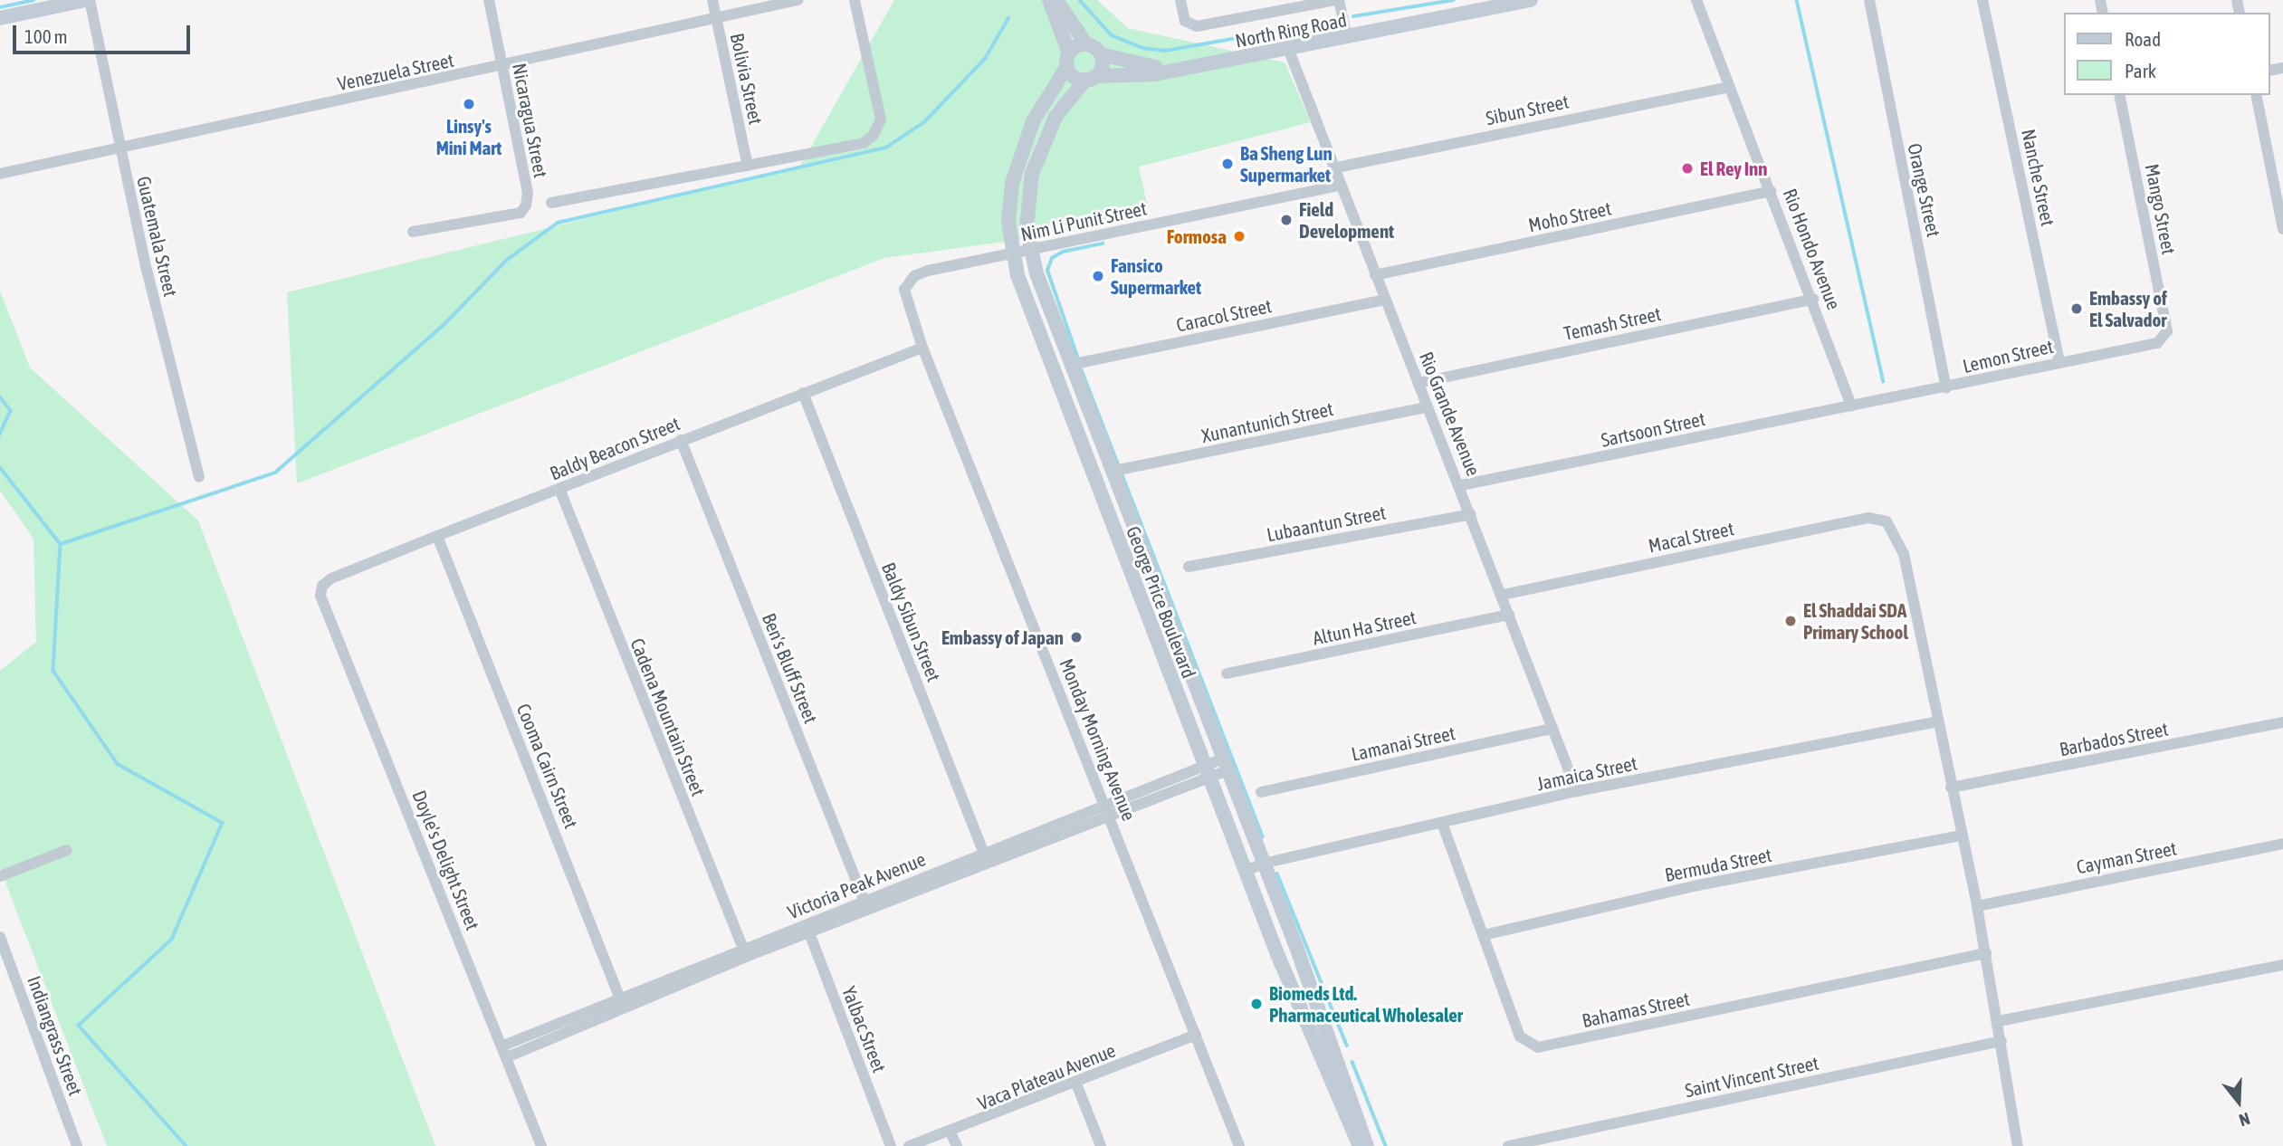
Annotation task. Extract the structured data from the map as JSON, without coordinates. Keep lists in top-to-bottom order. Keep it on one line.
{"streets":{"main road":["North Ring Road","George Price Boulevard"],"street":["Venezuela Street","Bolivia Street","Sibun Street","Nicaragua Street","Nanche Street","Orange Street","Mango Street","Moho Street","Nim Li Punit Street","Guatemala Street","Rio Hondo Avenue","Caracol Street","Temash Street","Lemon Street","Rio Grande Avenue","Xunantunich Street","Sartsoon Street","Baldy Beacon Street","Lubaantun Street","Macal Street","Baldy Sibun Street","Altun Ha Street","Ben's Bluff Street","Cadena Mountain Street","Barbados Street","Monday Morning Avenue","Lamanai Street","Cooma Cairn Street","Jamaica Street","Cayman Street","Doyle's Delight Street","Bermuda Street","Victoria Peak Avenue","Bahamas Street","Yalbac Street","Indiangrass Street","Vaca Plateau Avenue","Saint Vincent Street"]},"crossings":[["North Ring Road","Rio Grande Avenue"],["North Ring Road","George Price Boulevard"],["Venezuela Street","Bolivia Street"],["Venezuela Street","Nicaragua Street"],["Venezuela Street","Guatemala Street"],["Sibun Street","Rio Hondo Avenue"],["Sibun Street","Rio Grande Avenue"],["Nanche Street","Lemon Street"],["Orange Street","Lemon Street"],["Mango Street","Lemon Street"],["Moho Street","Rio Hondo Avenue"],["Moho Street","Rio Grande Avenue"],["Nim Li Punit Street","Rio Grande Avenue"],["Nim Li Punit Street","Baldy Beacon Street"],["Nim Li Punit Street","George Price Boulevard"],["Nim Li Punit Street","Monday Morning Avenue"],["Rio Hondo Avenue","Temash Street"],["Rio Hondo Avenue","Lemon Street"],["Rio Hondo Avenue","Sartsoon Street"],["Caracol Street","Rio Grande Avenue"],["Caracol Street","George Price Boulevard"],["Temash Street","Rio Grande Avenue"],["Lemon Street","Sartsoon Street"],["Rio Grande Avenue","Xunantunich Street"],["Rio Grande Avenue","Sartsoon Street"],["Rio Grande Avenue","Lubaantun Street"],["Rio Grande Avenue","Macal Street"],["Rio Grande Avenue","Altun Ha Street"],["Rio Grande Avenue","Lamanai Street"],["Rio Grande Avenue","Jamaica Street"],["Baldy Beacon Street","Baldy Sibun Street"],["Baldy Beacon Street","Ben's Bluff Street"],["Baldy Beacon Street","Cadena Mountain Street"],["Baldy Beacon Street","Monday Morning Avenue"],["Baldy Beacon Street","Cooma Cairn Street"],["Baldy Beacon Street","Doyle's Delight Street"],["Macal Street","Jamaica Street"],["George Price Boulevard","Jamaica Street"],["George Price Boulevard","Victoria Peak Avenue"],["Baldy Sibun Street","Victoria Peak Avenue"],["Ben's Bluff Street","Victoria Peak Avenue"],["Cadena Mountain Street","Victoria Peak Avenue"],["Monday Morning Avenue","Victoria Peak Avenue"],["Monday Morning Avenue","Vaca Plateau Avenue"],["Cooma Cairn Street","Victoria Peak Avenue"],["Jamaica Street","Bahamas Street"],["Doyle's Delight Street","Victoria Peak Avenue"],["Bermuda Street","Bahamas Street"],["Victoria Peak Avenue","Yalbac Street"]],"places":["Linsy's Mini Mart","Ba Sheng Lun Supermarket","El Rey Inn","Field Development","Formosa","Fansico Supermarket","Embassy of El Salvador","El Shaddai SDA Primary School","Embassy of Japan","Biomeds Ltd. Pharmaceutical Wholesaler"],"legend":["Road","Park"],"scale_bar":"100 m","north":"bottom"}
